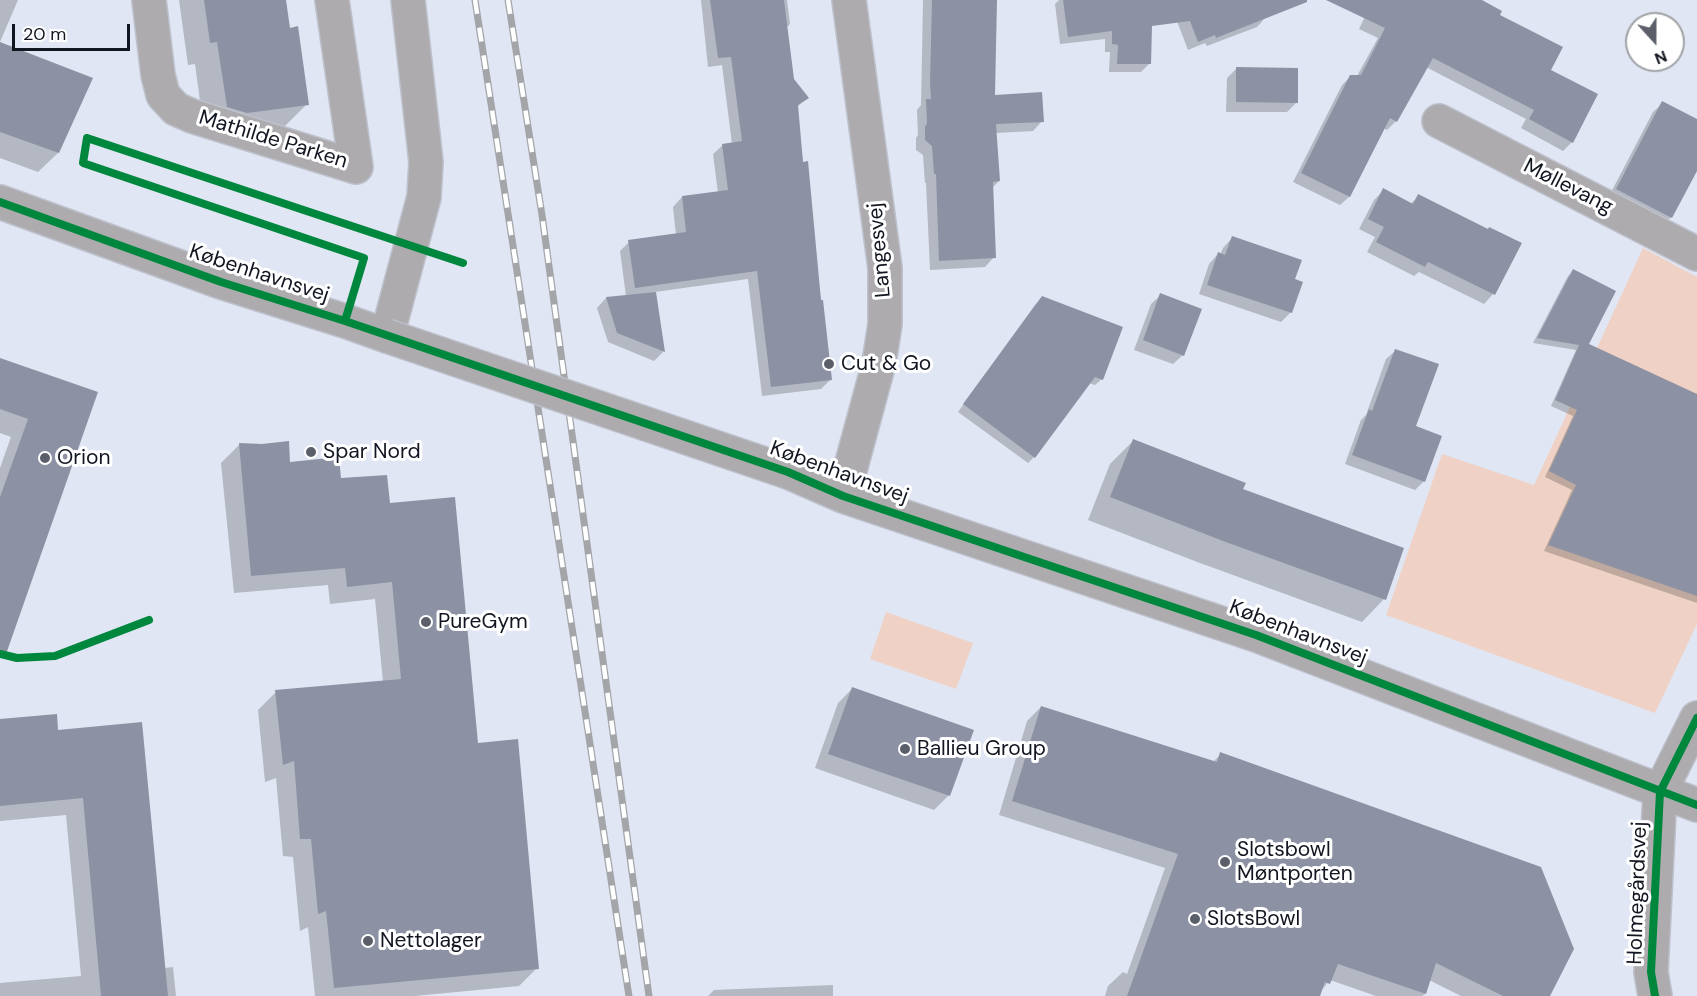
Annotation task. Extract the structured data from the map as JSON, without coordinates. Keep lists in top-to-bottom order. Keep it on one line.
{"streets":{"street":["Mathilde Parken","Møllevang","Langesvej","Københavnsvej","Holmegårdsvej"]},"crossings":[["Langesvej","Københavnsvej"],["Københavnsvej","Holmegårdsvej"]],"places":["Cut & Go","Spar Nord","Orion","PureGym","Ballieu Group","Slotsbowl Møntporten","SlotsBowl","Nettolager"],"scale_bar":"20 m","north":"bottom"}
